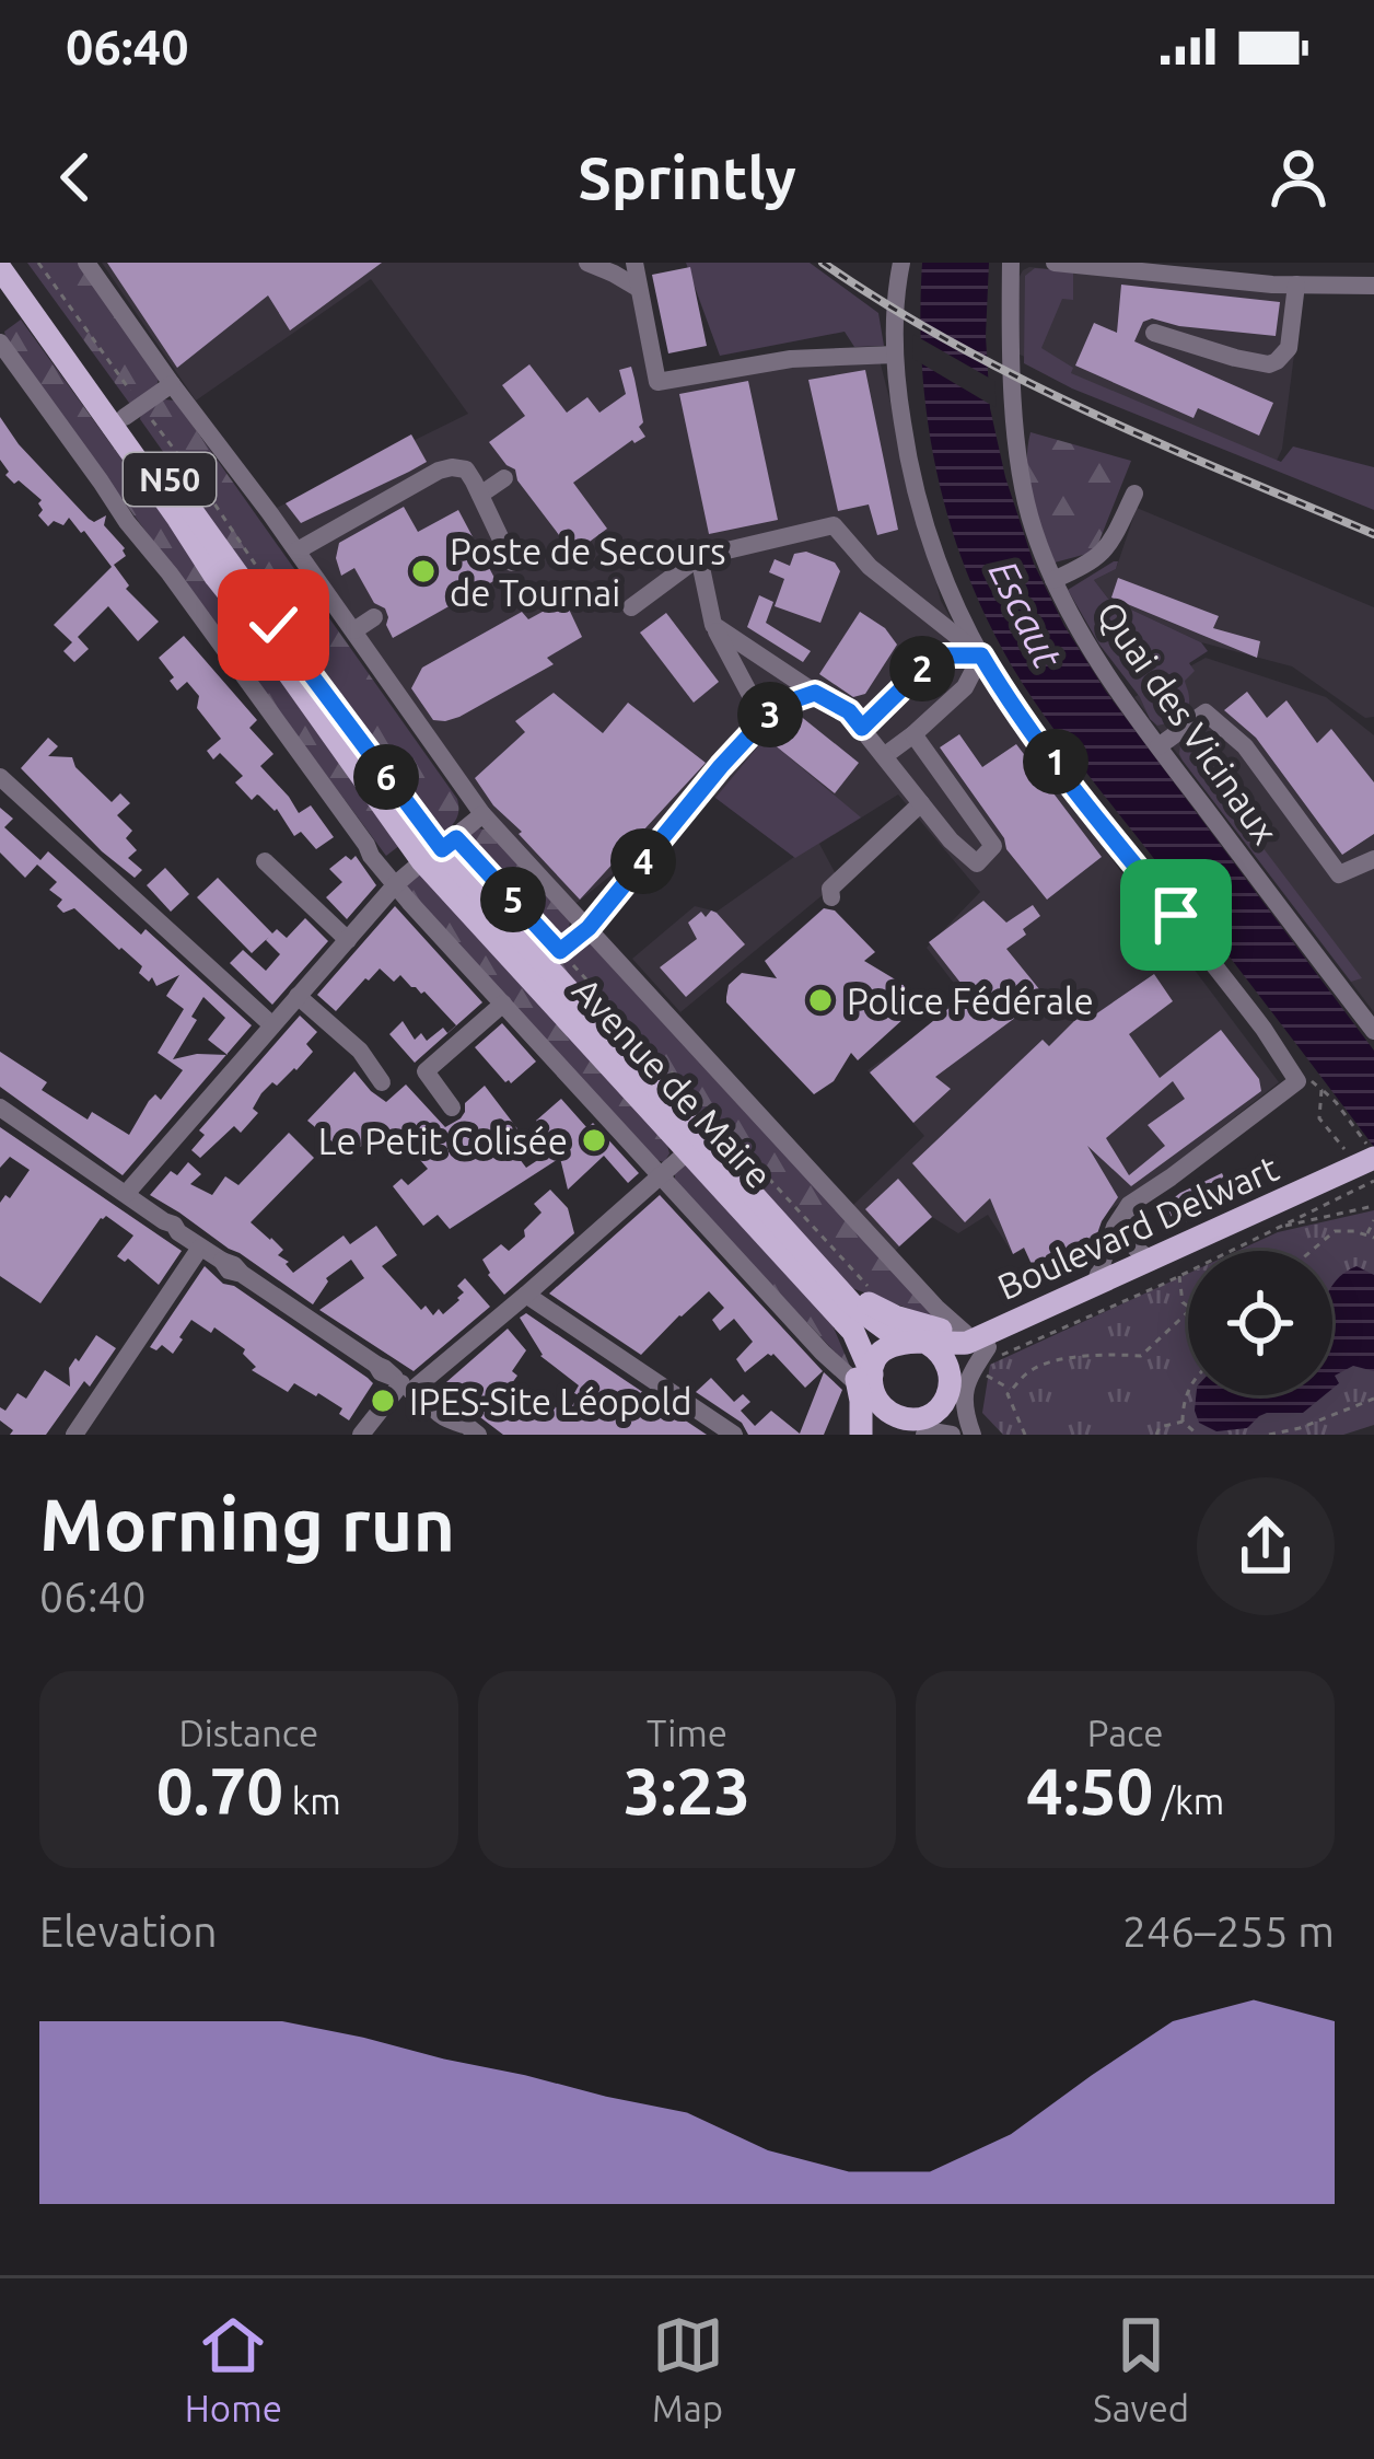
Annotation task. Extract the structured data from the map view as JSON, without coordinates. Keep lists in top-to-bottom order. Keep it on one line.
{"streets":{"main road":["N50","Avenue de Maire","Boulevard Delwart"],"street":["Quai des Vicinaux"]},"crossings":[["Avenue de Maire","Boulevard Delwart"]],"water":["Escaut"],"places":["Poste de Secours de Tournai","Police Fédérale","Le Petit Colisée","IPES-Site Léopold"],"page":{"status":"06:40","header":"Sprintly","pins":["2","3","1","6","4","5"],"heading":["Morning run","06:40"],"stats":[["Distance","0.70 km"],["Time","3:23"],["Pace","4:50 /km"]],"chart":["Elevation","246–255 m"],"tabs":["Home","Map","Saved"]}}
